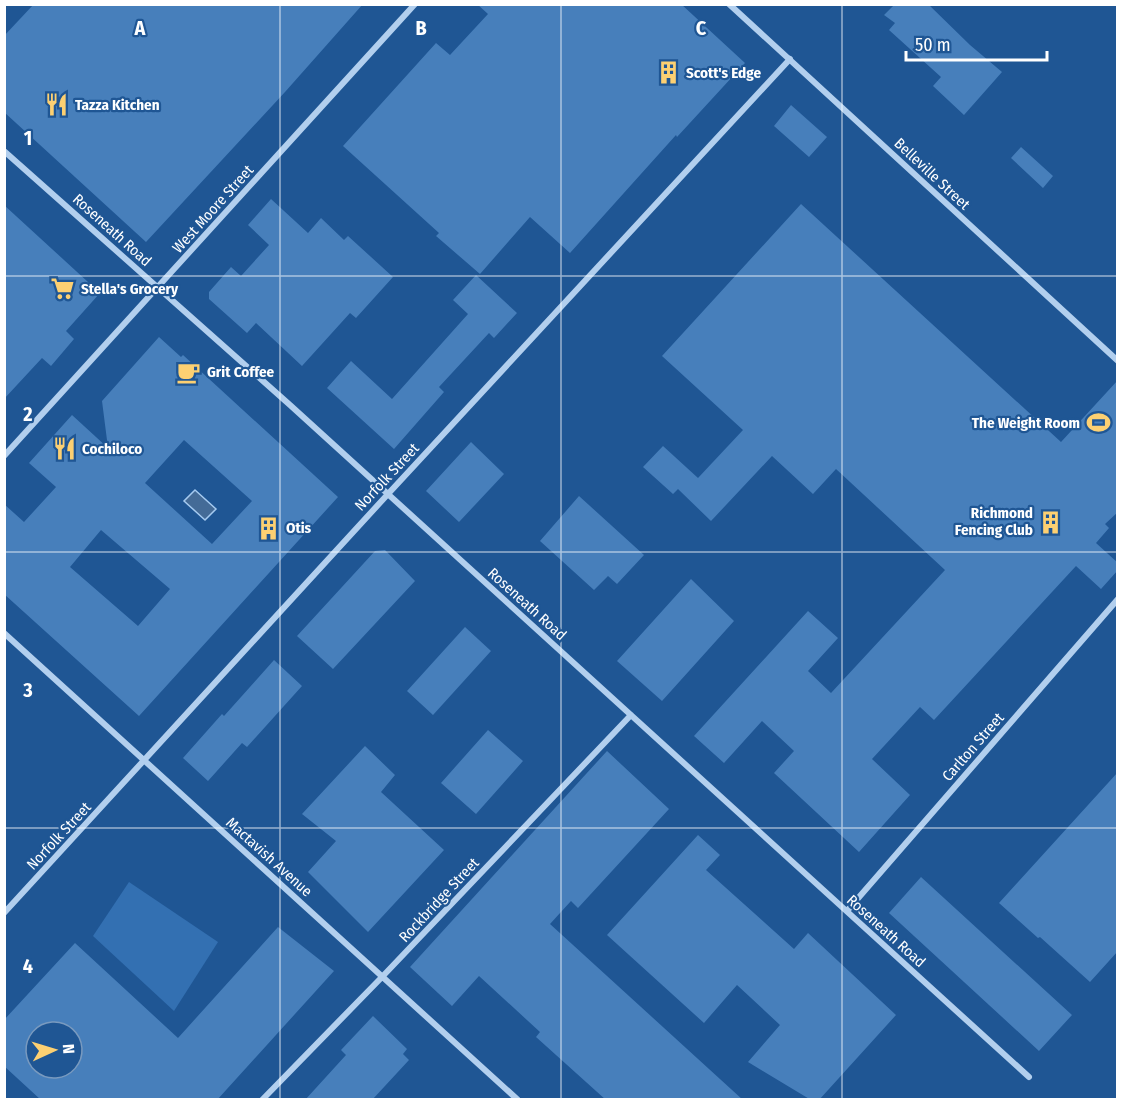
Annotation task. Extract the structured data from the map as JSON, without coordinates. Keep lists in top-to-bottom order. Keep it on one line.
{"streets":{"street":["Belleville Street","West Moore Street","Roseneath Road","Norfolk Street","Carlton Street","Mactavish Avenue","Rockbridge Street"]},"crossings":[["Belleville Street","Norfolk Street"],["West Moore Street","Roseneath Road"],["Roseneath Road","Norfolk Street"],["Roseneath Road","Carlton Street"],["Roseneath Road","Rockbridge Street"],["Norfolk Street","Mactavish Avenue"],["Mactavish Avenue","Rockbridge Street"]],"places":{"building":["Scott's Edge","Richmond Fencing Club","Otis"],"restaurant":["Tazza Kitchen","Cochiloco"],"supermarket":["Stella's Grocery"],"cafe":["Grit Coffee"],"sports":["The Weight Room"]},"scale_bar":"50 m","north":"right","grid":{"columns":["A","B","C"],"rows":["1","2","3","4"]}}
